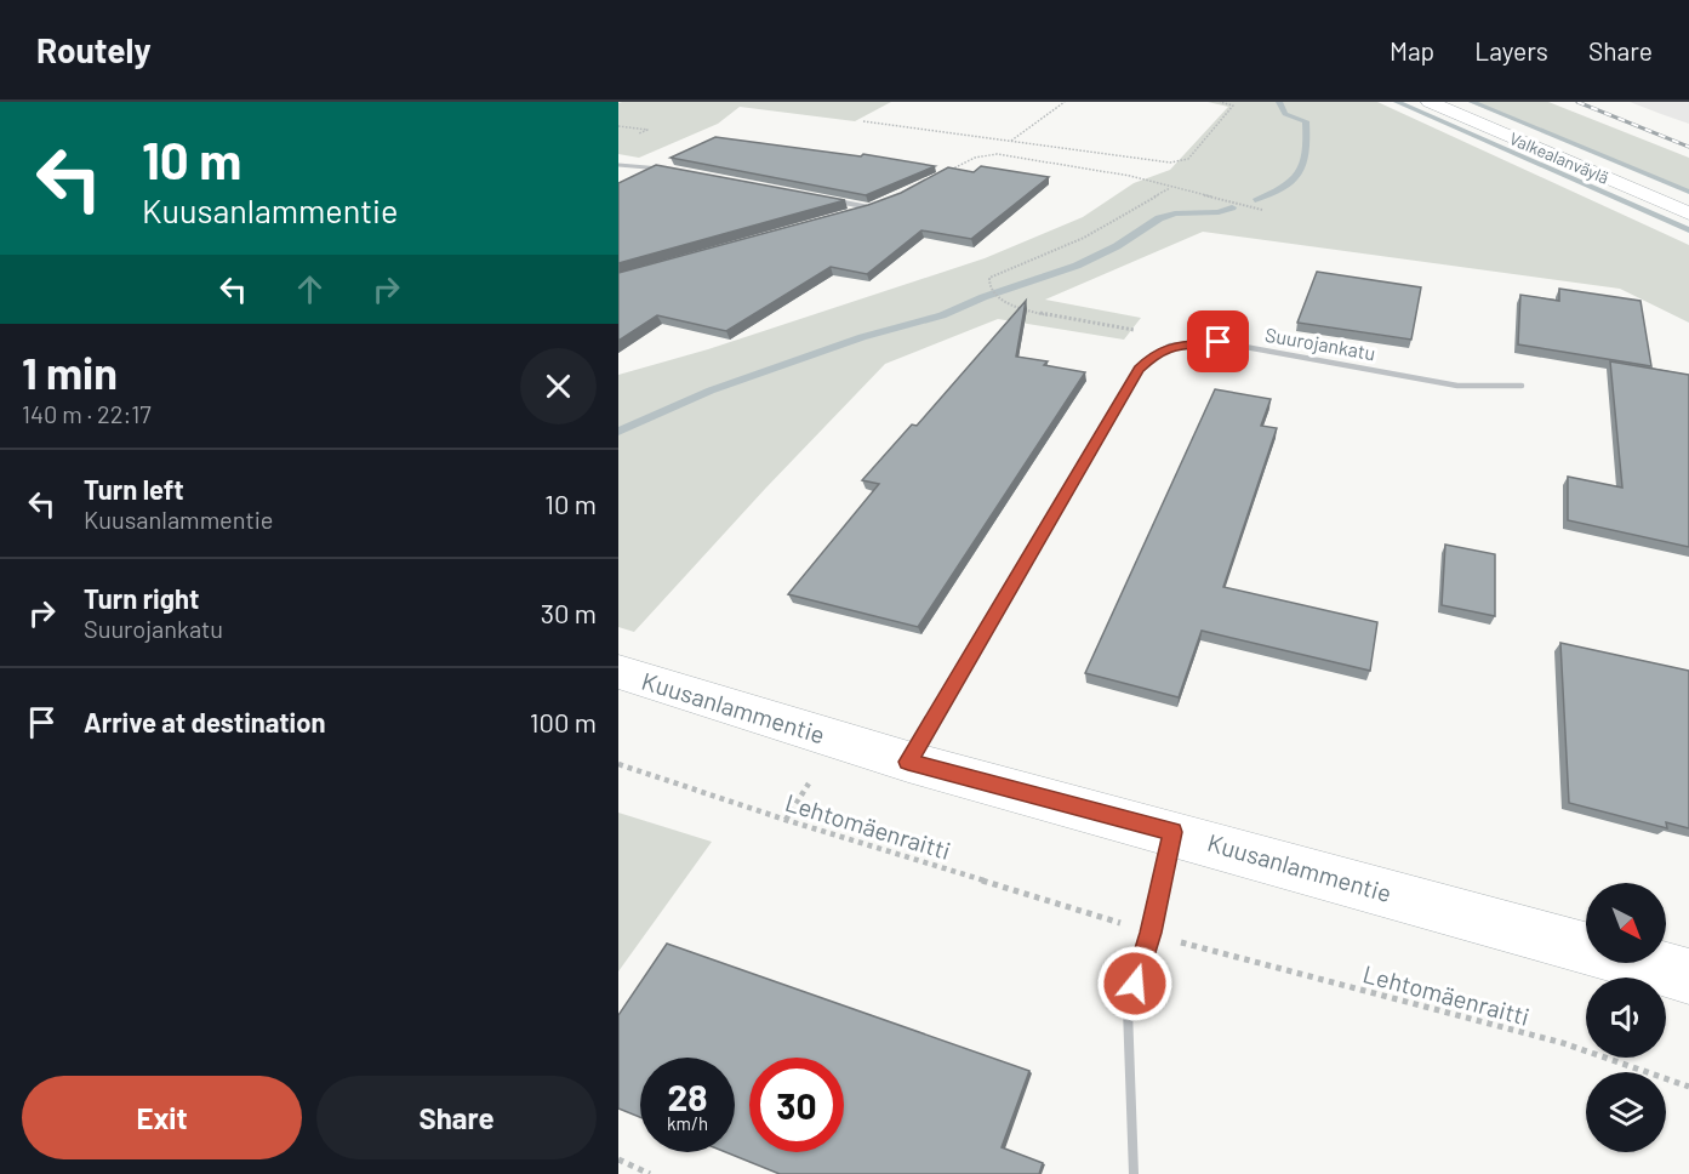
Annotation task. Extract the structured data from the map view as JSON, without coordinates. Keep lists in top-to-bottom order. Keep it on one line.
{"streets":{"street":["Valkealanväylä","Suurojankatu","Kuusanlammentie"],"path":["Lehtomäenraitti"]},"north":"bottom right","page":{"header":"Routely","nav":["Map","Layers","Share"],"turn":["10 m","Kuusanlammentie"],"heading":["1 min","140 m · 22:17"],"list":[{"name":"Turn left","note":"Kuusanlammentie","value":"10 m"},{"name":"Turn right","note":"Suurojankatu","value":"30 m"},{"name":"Arrive at destination","value":"100 m"}],"speed":"28 km/h","limit":"30","buttons":["Exit","Share"]}}
